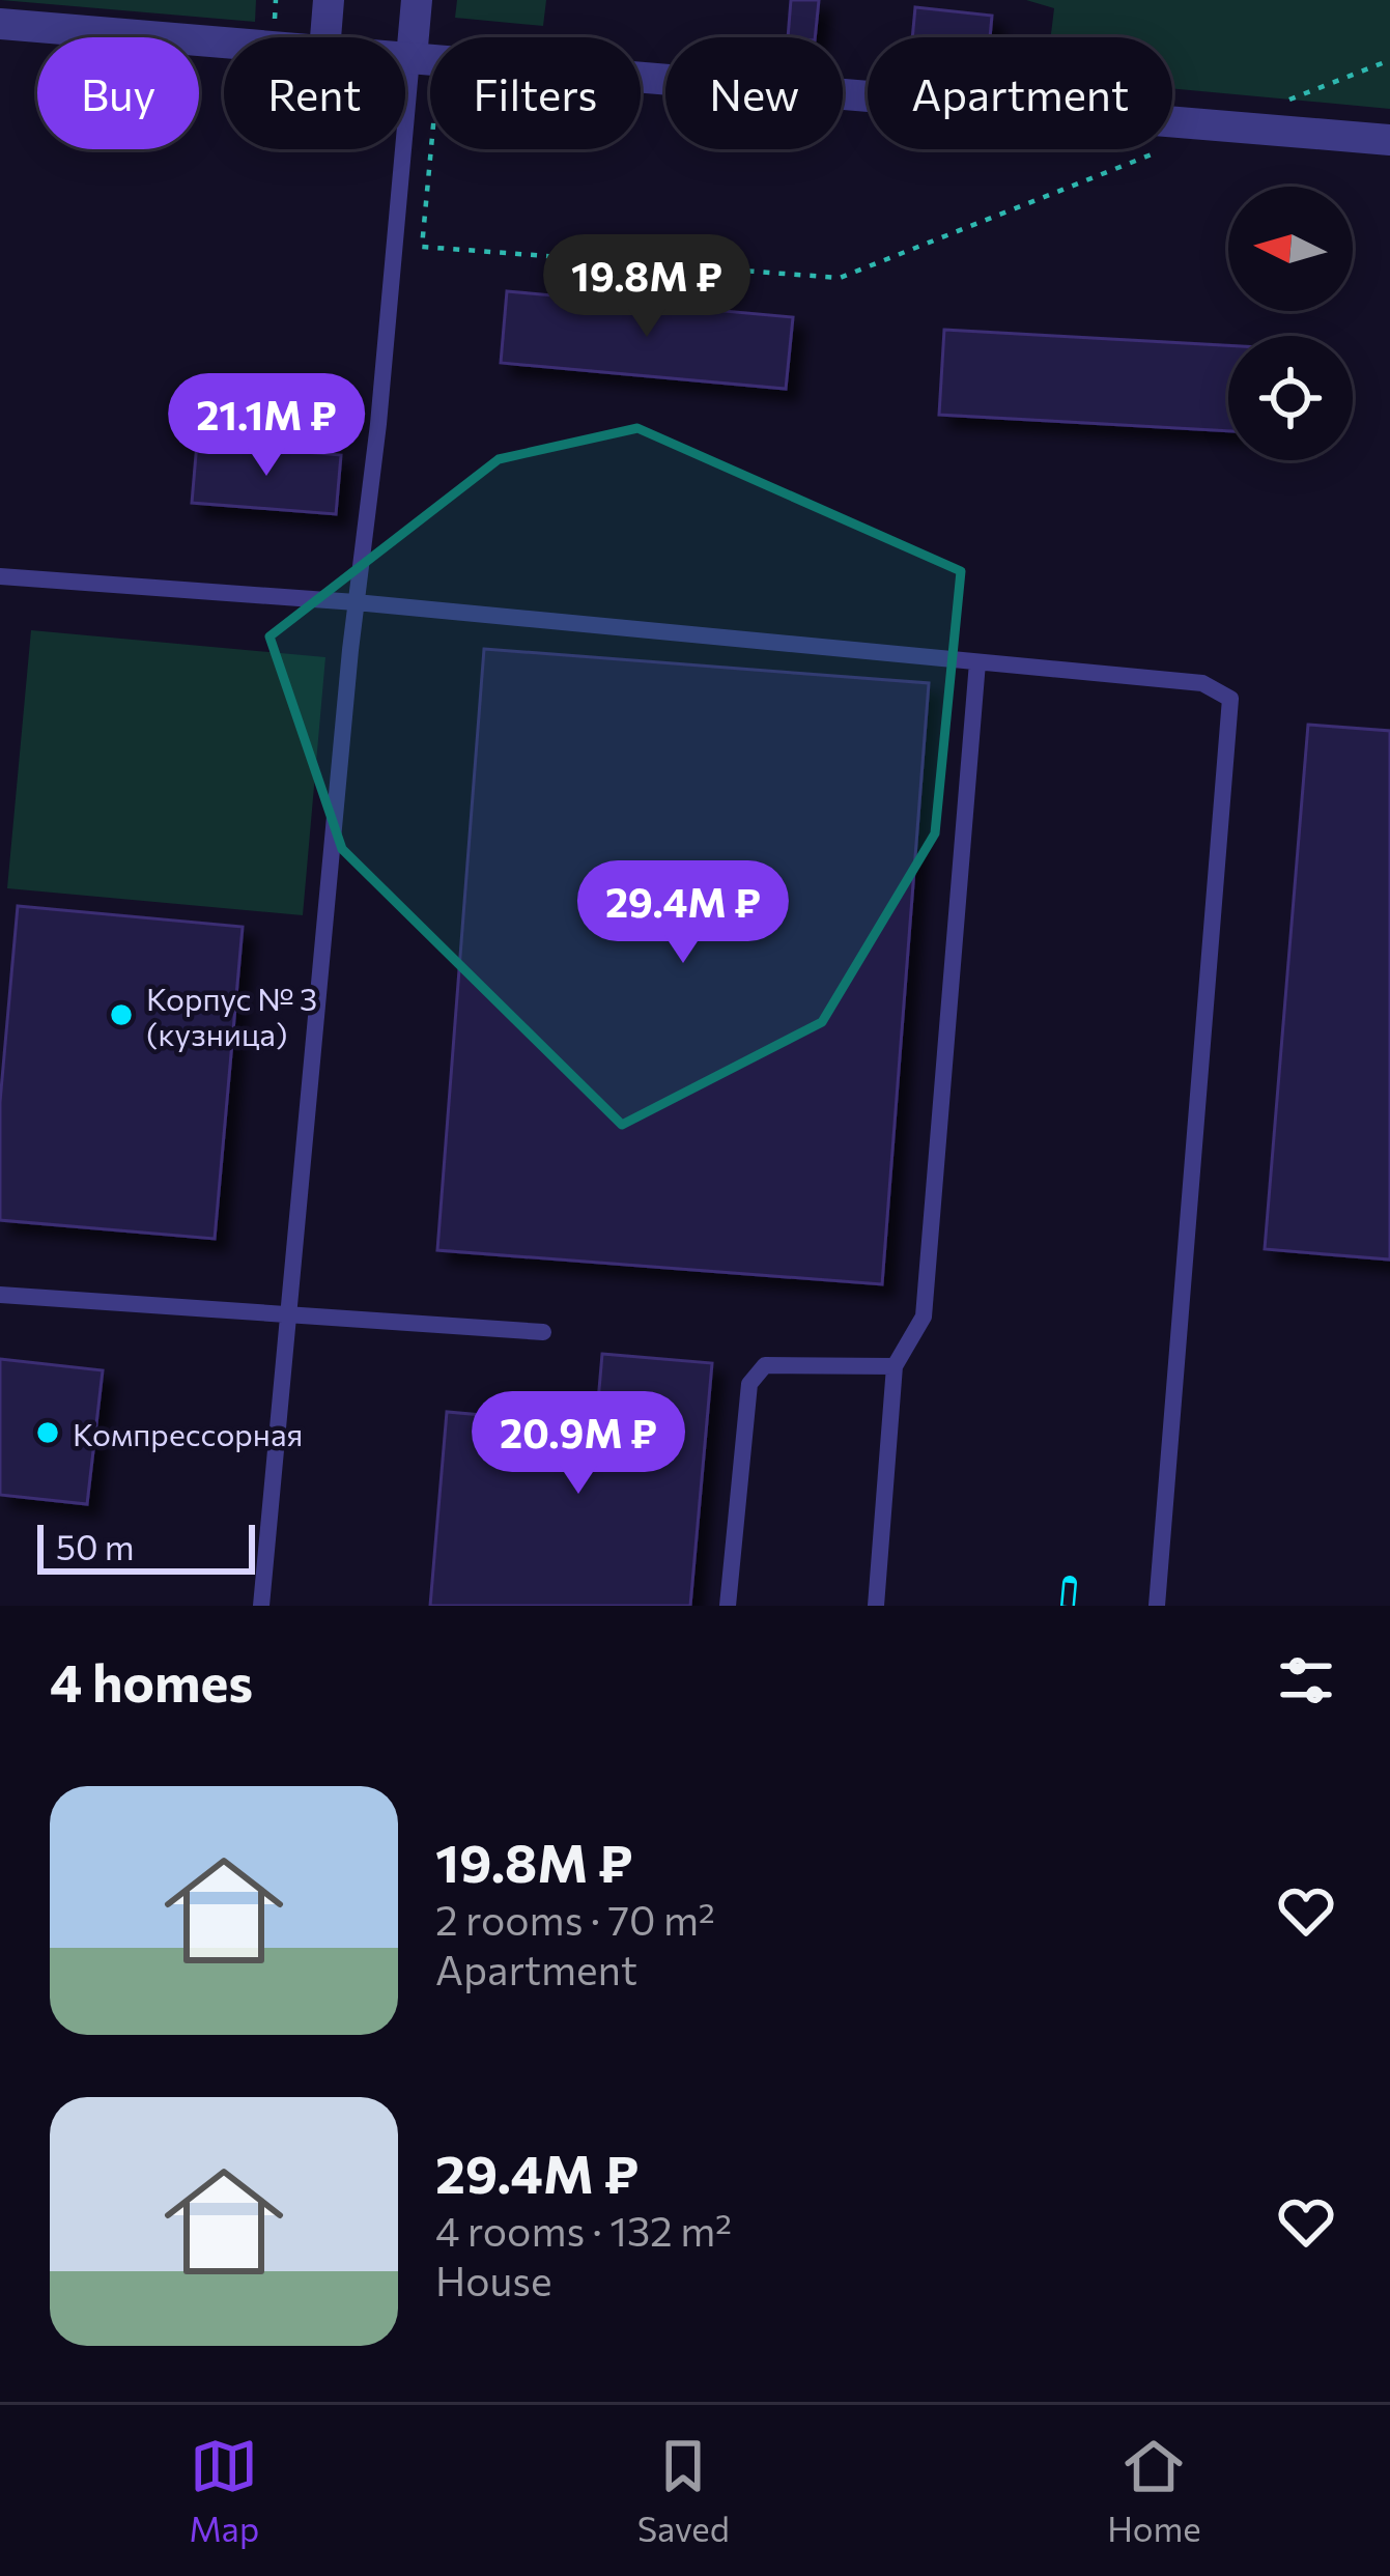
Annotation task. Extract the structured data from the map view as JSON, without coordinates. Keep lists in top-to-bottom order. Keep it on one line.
{"places":["Корпус № 3 (кузница)","Компрессорная"],"scale_bar":"50 m","north":"left","page":{"chip":["Buy","Rent","Filters","New","Apartment"],"price":["19.8M ₽","21.1M ₽","29.4M ₽","20.9M ₽"],"scale":"50 m","heading":"4 homes","list":[{"name":"19.8M ₽","note":"2 rooms · 70 m² · Apartment"},{"name":"29.4M ₽","note":"4 rooms · 132 m² · House"}],"tabs":["Map","Saved","Home"]}}
